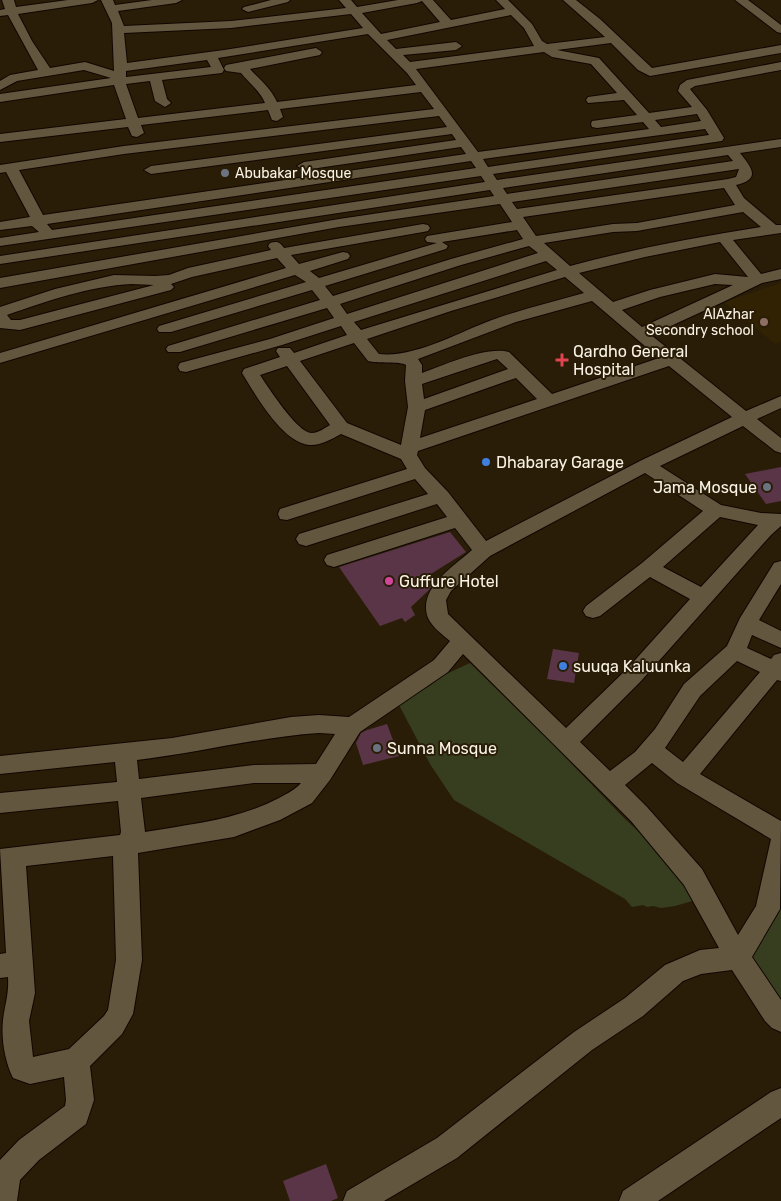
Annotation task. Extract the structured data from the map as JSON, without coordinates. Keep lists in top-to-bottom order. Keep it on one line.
{"places":{"other":["Abubakar Mosque","AlAzhar Secondry school","Dhabaray Garage","Jama Mosque","Guffure Hotel","suuqa Kaluunka","Sunna Mosque"],"health":["Qardho General Hospital"]}}
